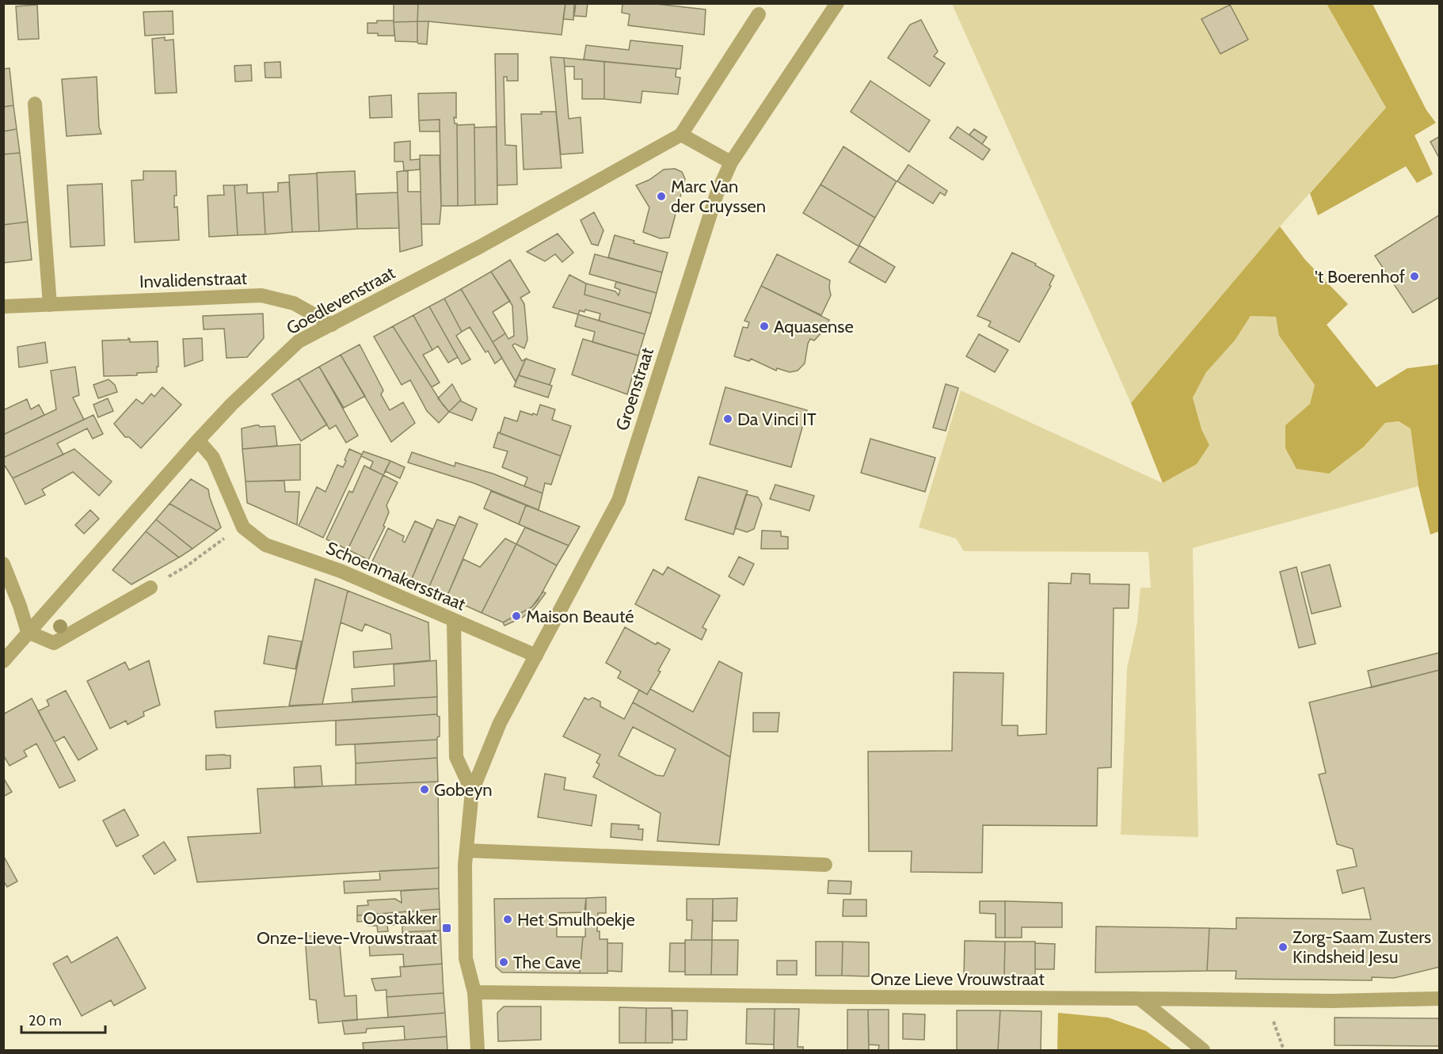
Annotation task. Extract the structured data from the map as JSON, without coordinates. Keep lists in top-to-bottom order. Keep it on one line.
{"streets":{"street":["Invalidenstraat","Goedlevenstraat","Groenstraat","Schoenmakersstraat","Onze Lieve Vrouwstraat"]},"crossings":[["Invalidenstraat","Goedlevenstraat"],["Goedlevenstraat","Schoenmakersstraat"],["Groenstraat","Schoenmakersstraat"],["Groenstraat","Onze Lieve Vrouwstraat"]],"places":{"other":["Marc Van der Cruyssen","'t Boerenhof","Aquasense","Da Vinci IT","Maison Beauté","Gobeyn","Het Smulhoekje","Zorg-Saam Zusters Kindsheid Jesu","The Cave"],"transit":["Oostakker Onze-Lieve-Vrouwstraat"]},"scale_bar":"20 m"}
